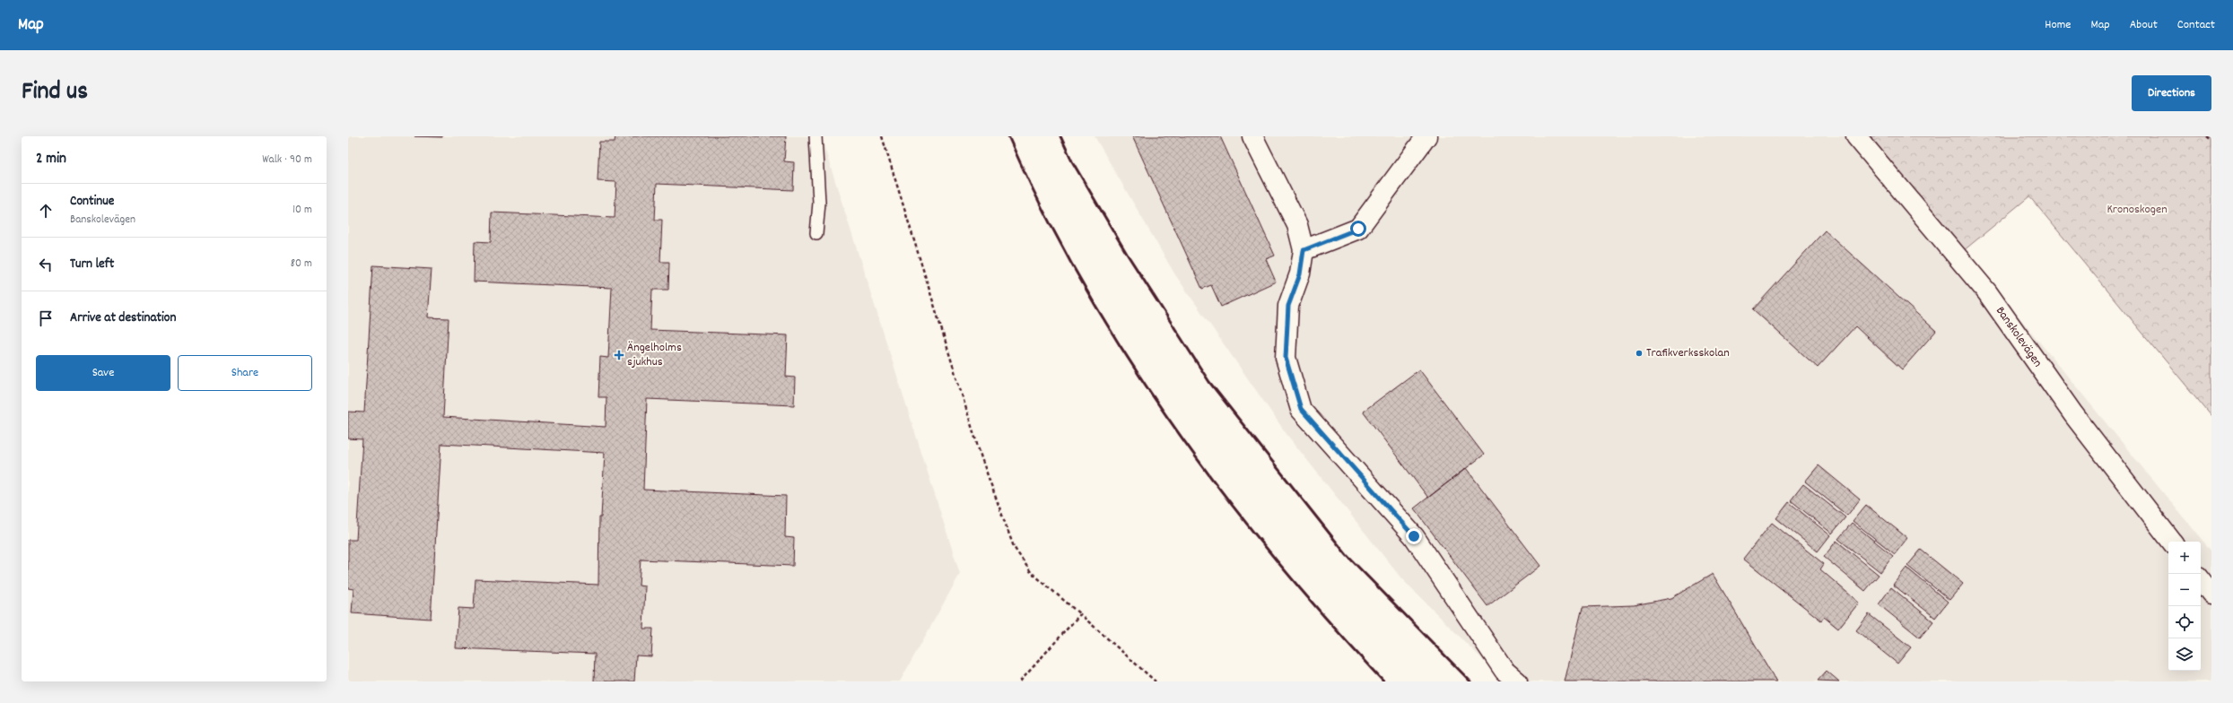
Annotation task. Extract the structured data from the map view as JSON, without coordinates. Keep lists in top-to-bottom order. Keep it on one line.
{"streets":{"street":["Banskolevägen"]},"parks":["Kronoskogen"],"places":{"other":["Trafikverksskolan"],"health":["Ängelholms sjukhus"]},"page":{"header":"Map","nav":["Home","Map","About","Contact"],"title":"Find us","buttons":["Directions",["Save","Share"]],"heading":["2 min","Walk · 90 m"],"list":[["Continue","Banskolevägen","10 m"],["Turn left","80 m"],"Arrive at destination"],"map_buttons":["+","−"]}}
